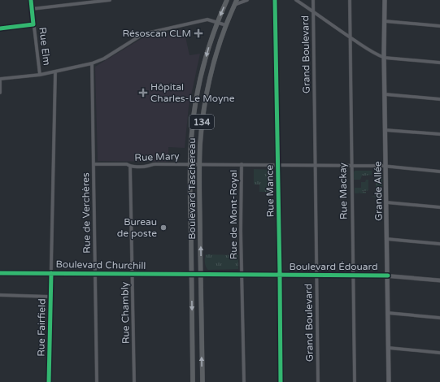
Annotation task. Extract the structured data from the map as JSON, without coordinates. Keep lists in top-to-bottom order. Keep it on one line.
{"streets":{"main road":["134","Boulevard Taschereau","Grande Allée"],"street":["Rue Elm","Grand Boulevard","Rue Mary","Rue Mance","Rue Mackay","Rue de Verchères","Rue de Mont-Royal","Boulevard Churchill","Boulevard Édouard","Rue Chambly","Rue Fairfield"]},"crossings":[["Grand Boulevard","Rue Mary"],["Grand Boulevard","Boulevard Édouard"],["Rue Mary","Boulevard Taschereau"],["Rue Mary","Rue Mance"],["Rue Mary","Rue Mackay"],["Rue Mary","Grande Allée"],["Rue Mary","Rue de Verchères"],["Rue Mary","Rue de Mont-Royal"],["Rue Mary","Rue Chambly"],["Boulevard Taschereau","Boulevard Churchill"],["Boulevard Taschereau","Boulevard Édouard"],["Rue Mance","Boulevard Édouard"],["Rue Mackay","Boulevard Édouard"],["Grande Allée","Boulevard Édouard"],["Rue de Verchères","Boulevard Churchill"],["Rue de Mont-Royal","Boulevard Édouard"],["Boulevard Churchill","Boulevard Édouard"],["Boulevard Churchill","Rue Chambly"],["Boulevard Churchill","Rue Fairfield"]],"places":{"health":["Résoscan CLM","Hôpital Charles-Le Moyne"],"other":["Bureau de poste"]}}
